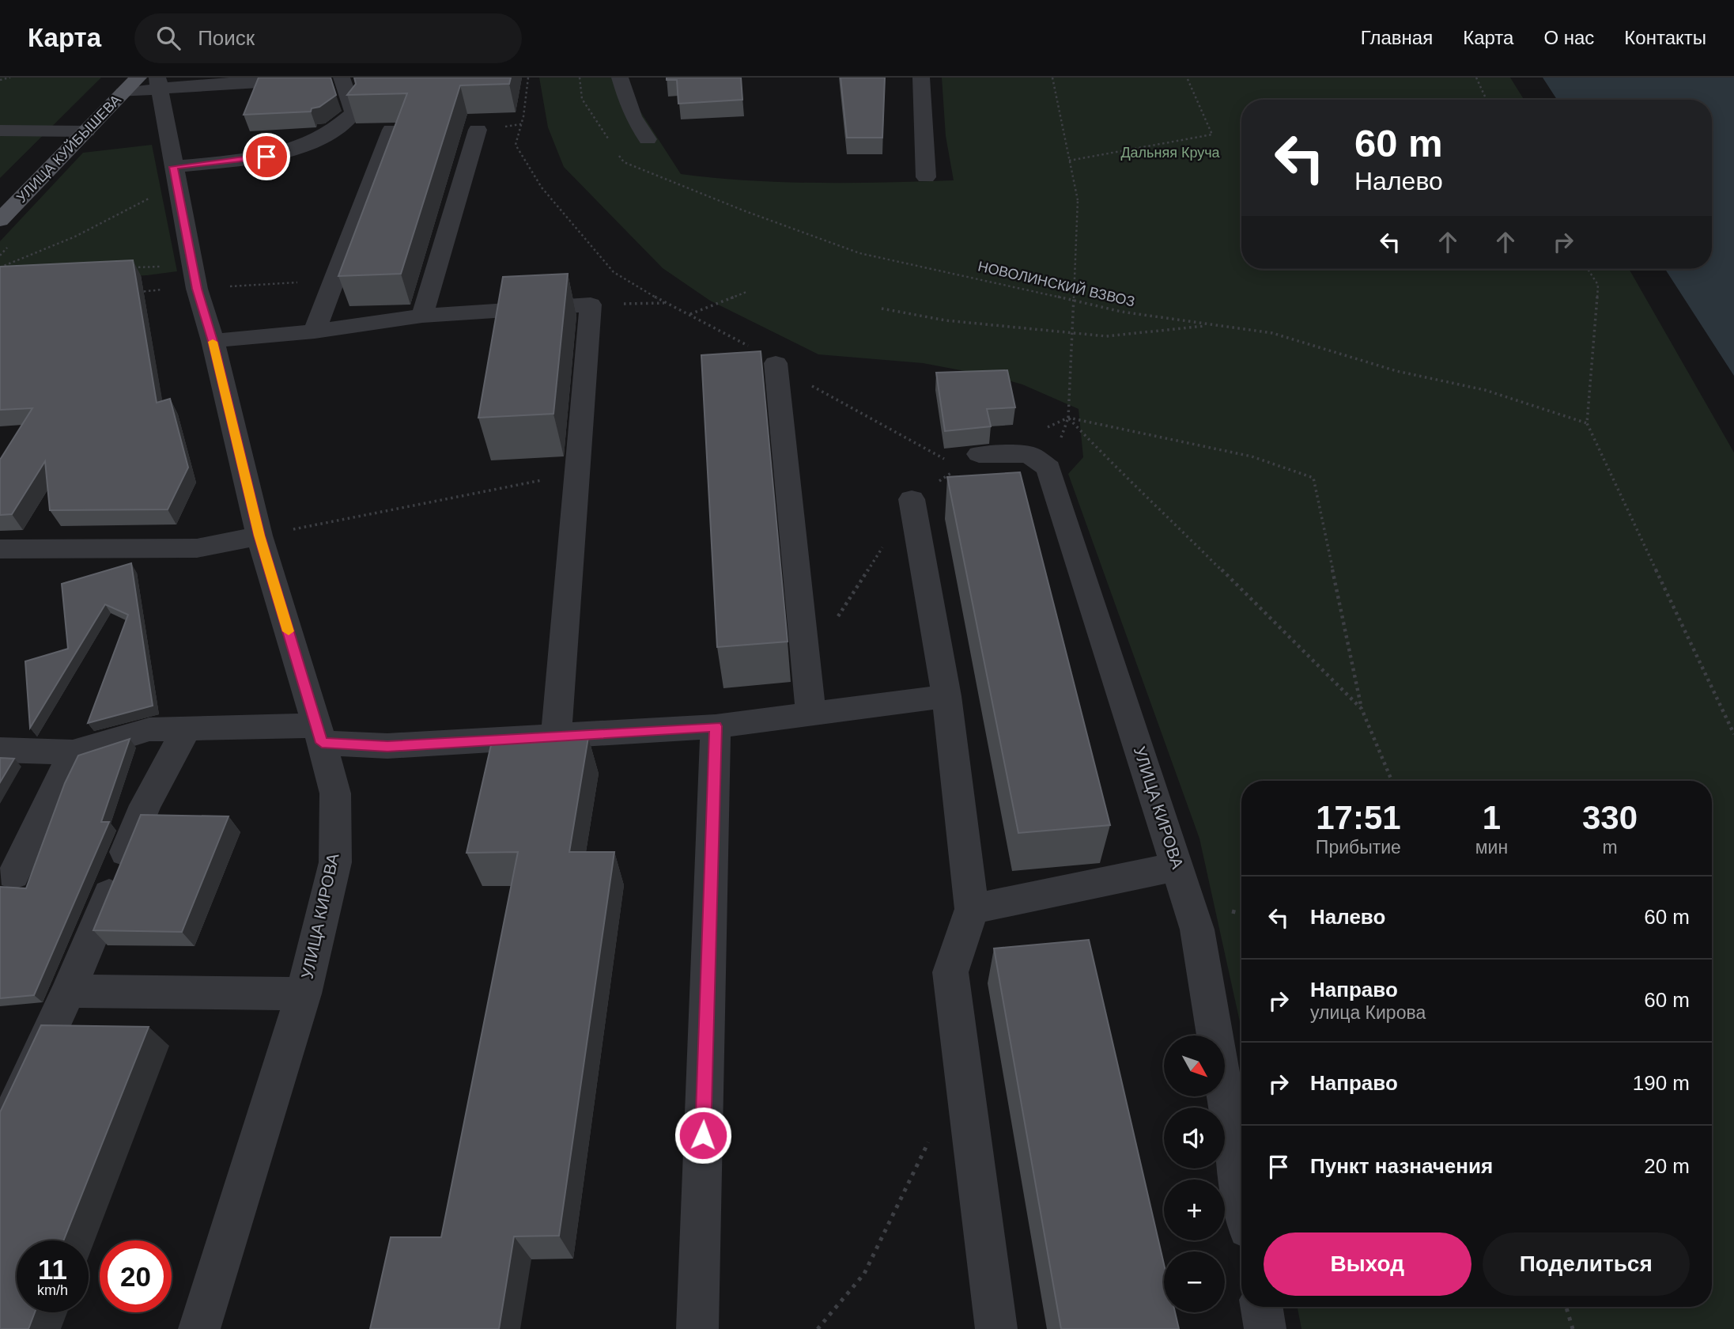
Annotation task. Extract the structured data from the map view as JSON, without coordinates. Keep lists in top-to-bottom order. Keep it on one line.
{"streets":{"main road":["УЛИЦА КУЙБЫШЕВА"],"street":["УЛИЦА КИРОВА"],"path":["НОВОЛИНСКИЙ ВЗВОЗ"]},"crossings":[["УЛИЦА КУЙБЫШЕВА","УЛИЦА КИРОВА"]],"parks":["Дальняя Круча"],"north":"bottom right","page":{"header":"Карта","search":"Поиск","nav":["Главная","Карта","О нас","Контакты"],"turn":["60 m","Налево"],"eta":["17:51","Прибытие","1","мин","330","m"],"list":[{"name":"Налево","value":"60 m"},{"name":"Направо","note":"улица Кирова","value":"60 m"},{"name":"Направо","value":"190 m"},{"name":"Пункт назначения","value":"20 m"}],"map_buttons":["+","−"],"buttons":["Выход","Поделиться"],"speed":"11 km/h","limit":"20"}}
